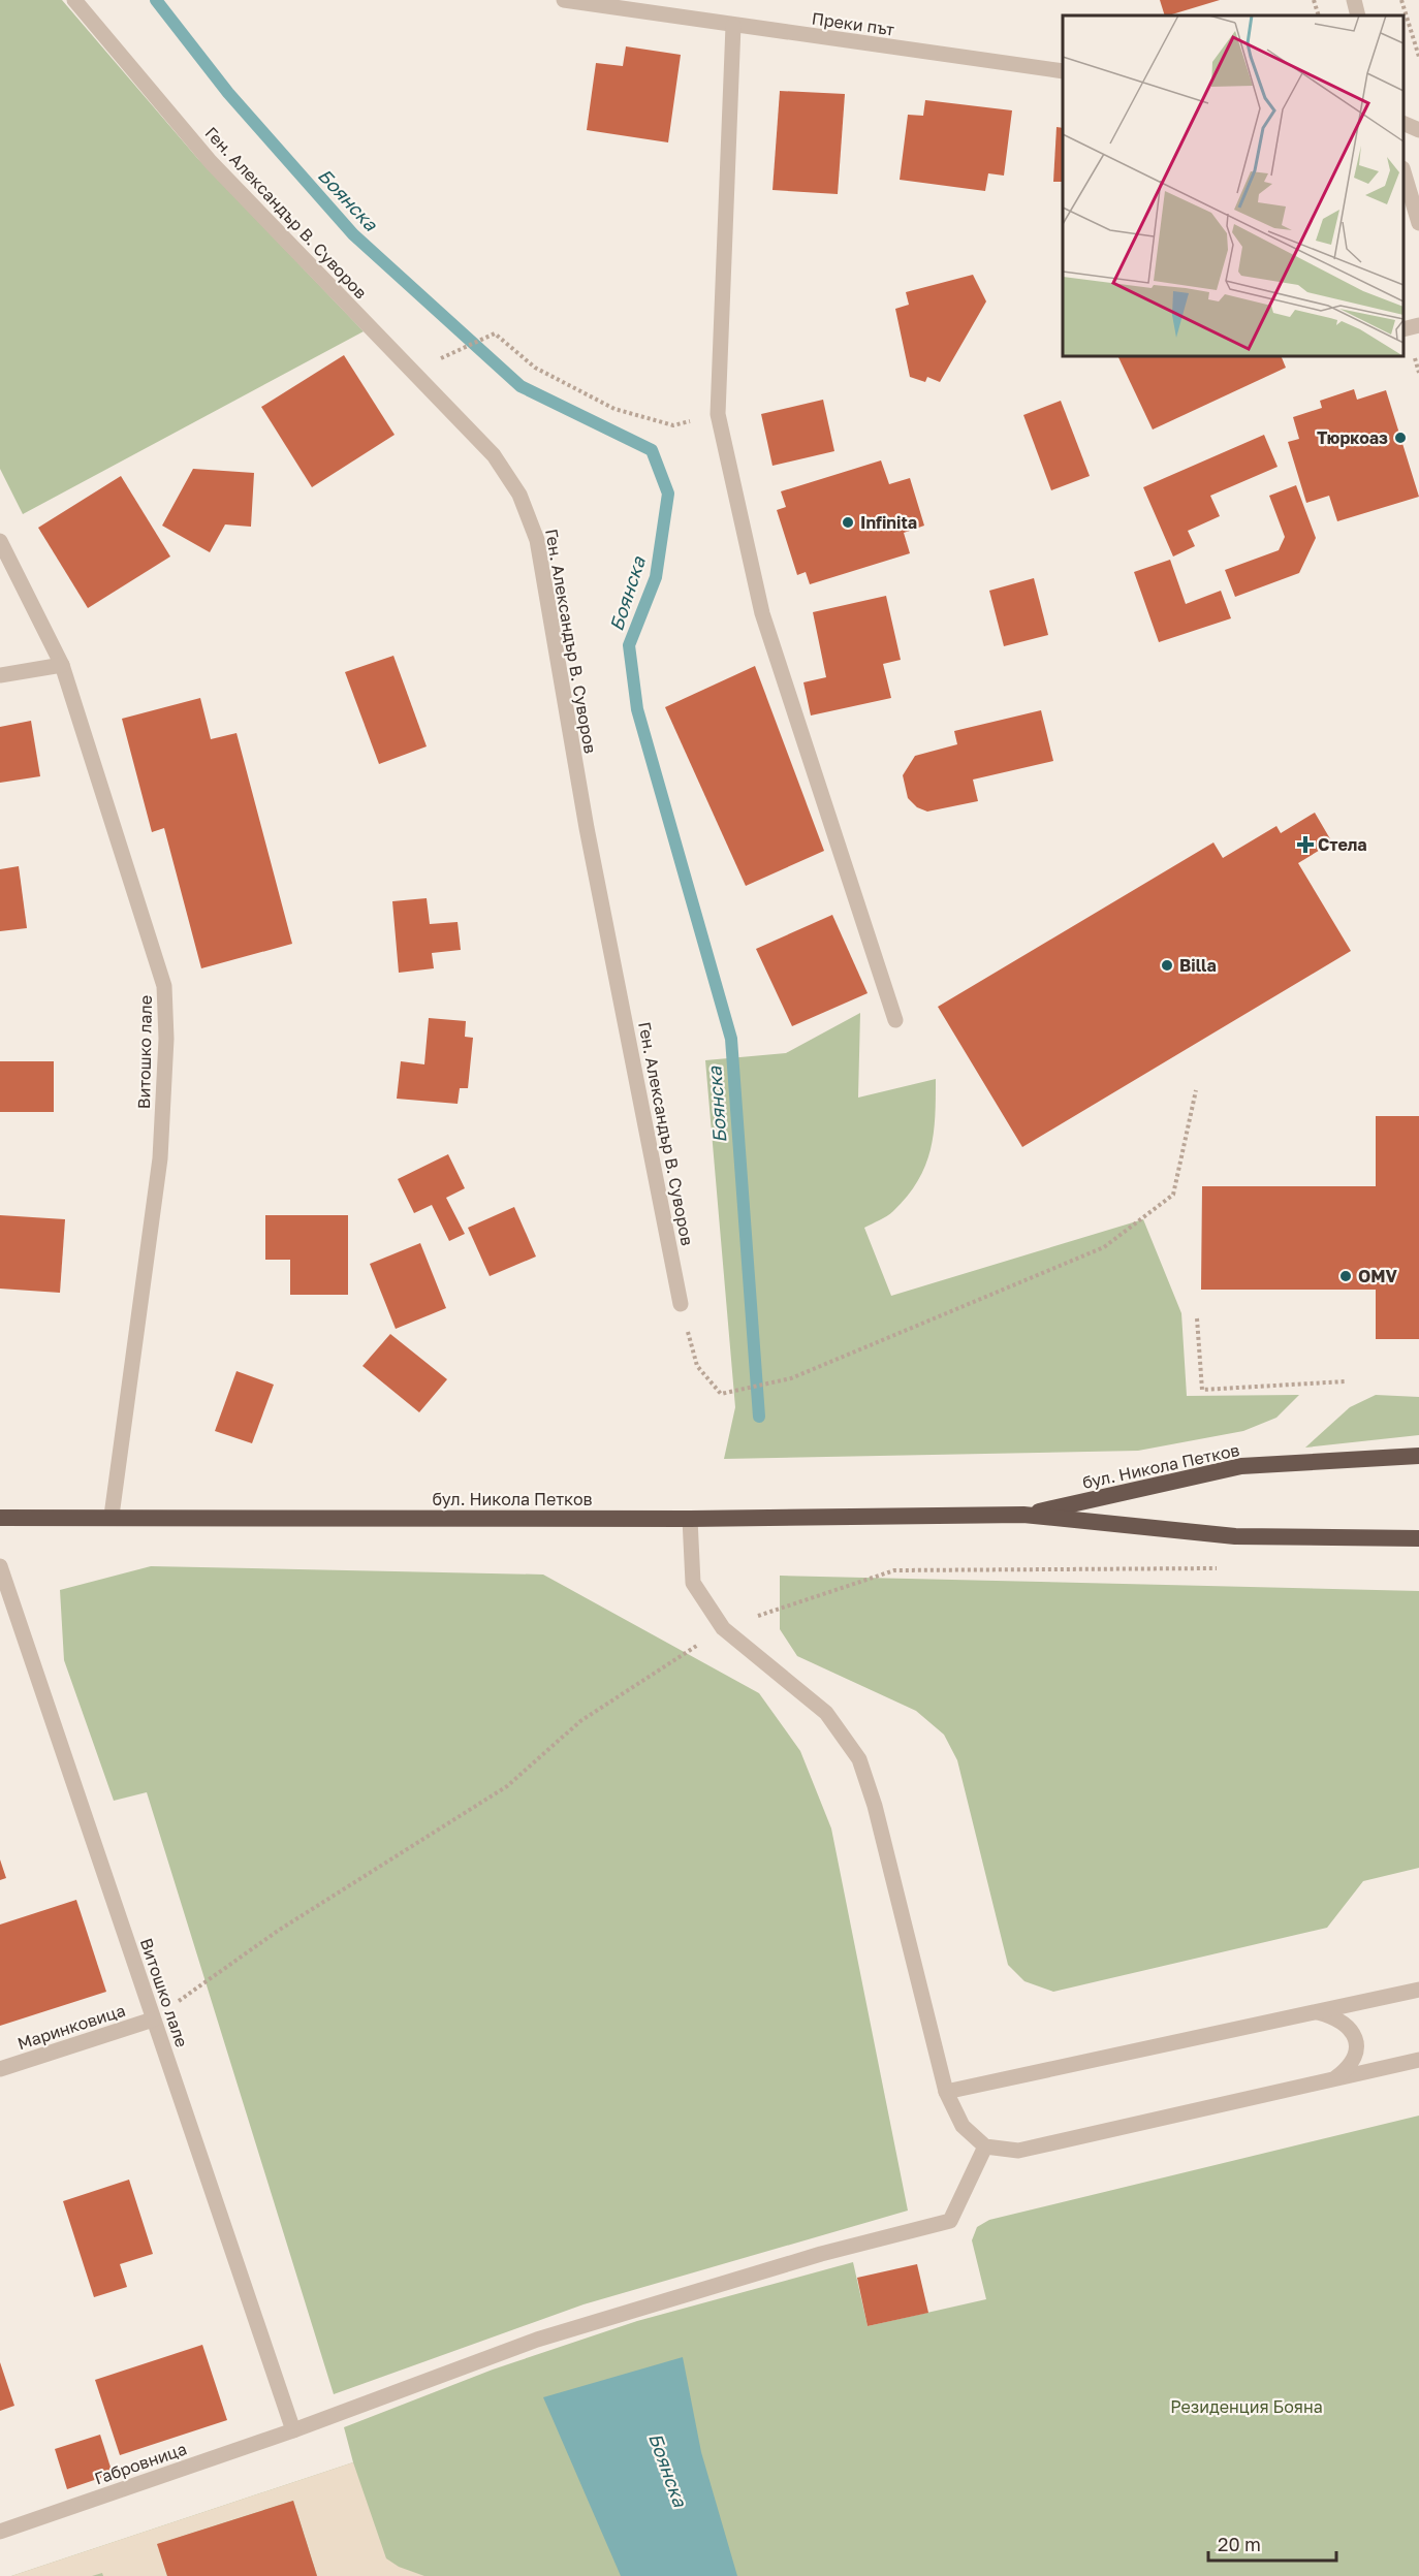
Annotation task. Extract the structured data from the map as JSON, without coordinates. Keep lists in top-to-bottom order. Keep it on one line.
{"streets":{"highway":["бул. Никола Петков"],"street":["Преки път","Ген. Александър В. Суворов","Витошко лале","Маринковица","Габровница"]},"crossings":[["Витошко лале","бул. Никола Петков"],["Витошко лале","Маринковица"],["Витошко лале","Габровница"]],"water":["Боянска"],"parks":["Резиденция Бояна"],"places":{"other":["Тюркоаз","Infinita","Billa","OMV"],"health":["Стела"]},"scale_bar":"20 m"}
